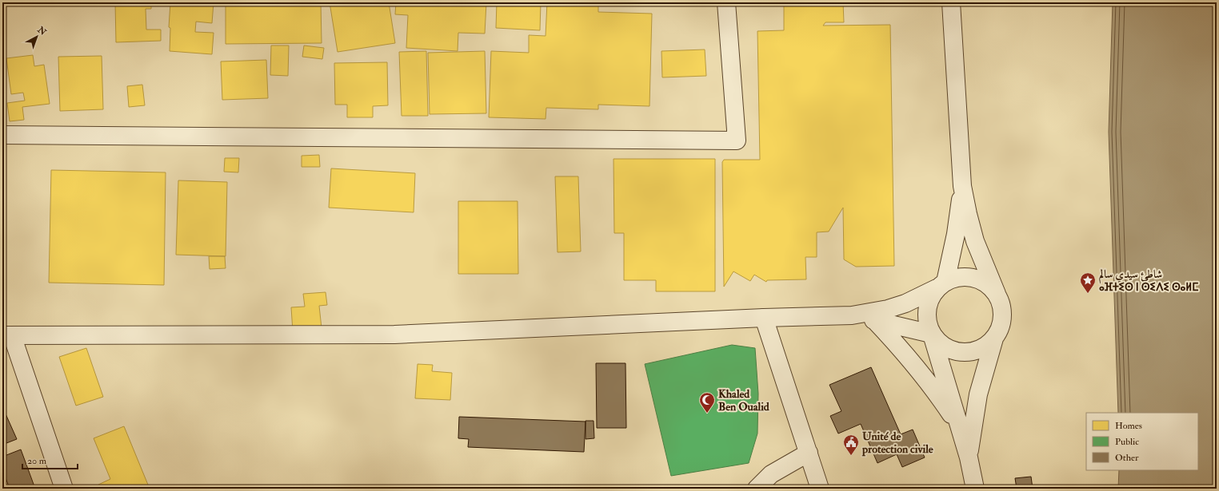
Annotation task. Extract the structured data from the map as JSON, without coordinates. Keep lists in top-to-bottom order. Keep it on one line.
{"places":{"place":["شاطئ سيدي سالم ⴰⴼⵜⵉⵙ ⵏ ⵙⵉⴷⵉ ⵙⴰⵍⵎ"],"mosque":["Khaled Ben Oualid"],"public building":["Unité de protection civile"]},"legend":["Homes","Public","Other"],"scale_bar":"20 m","north":"top right"}
